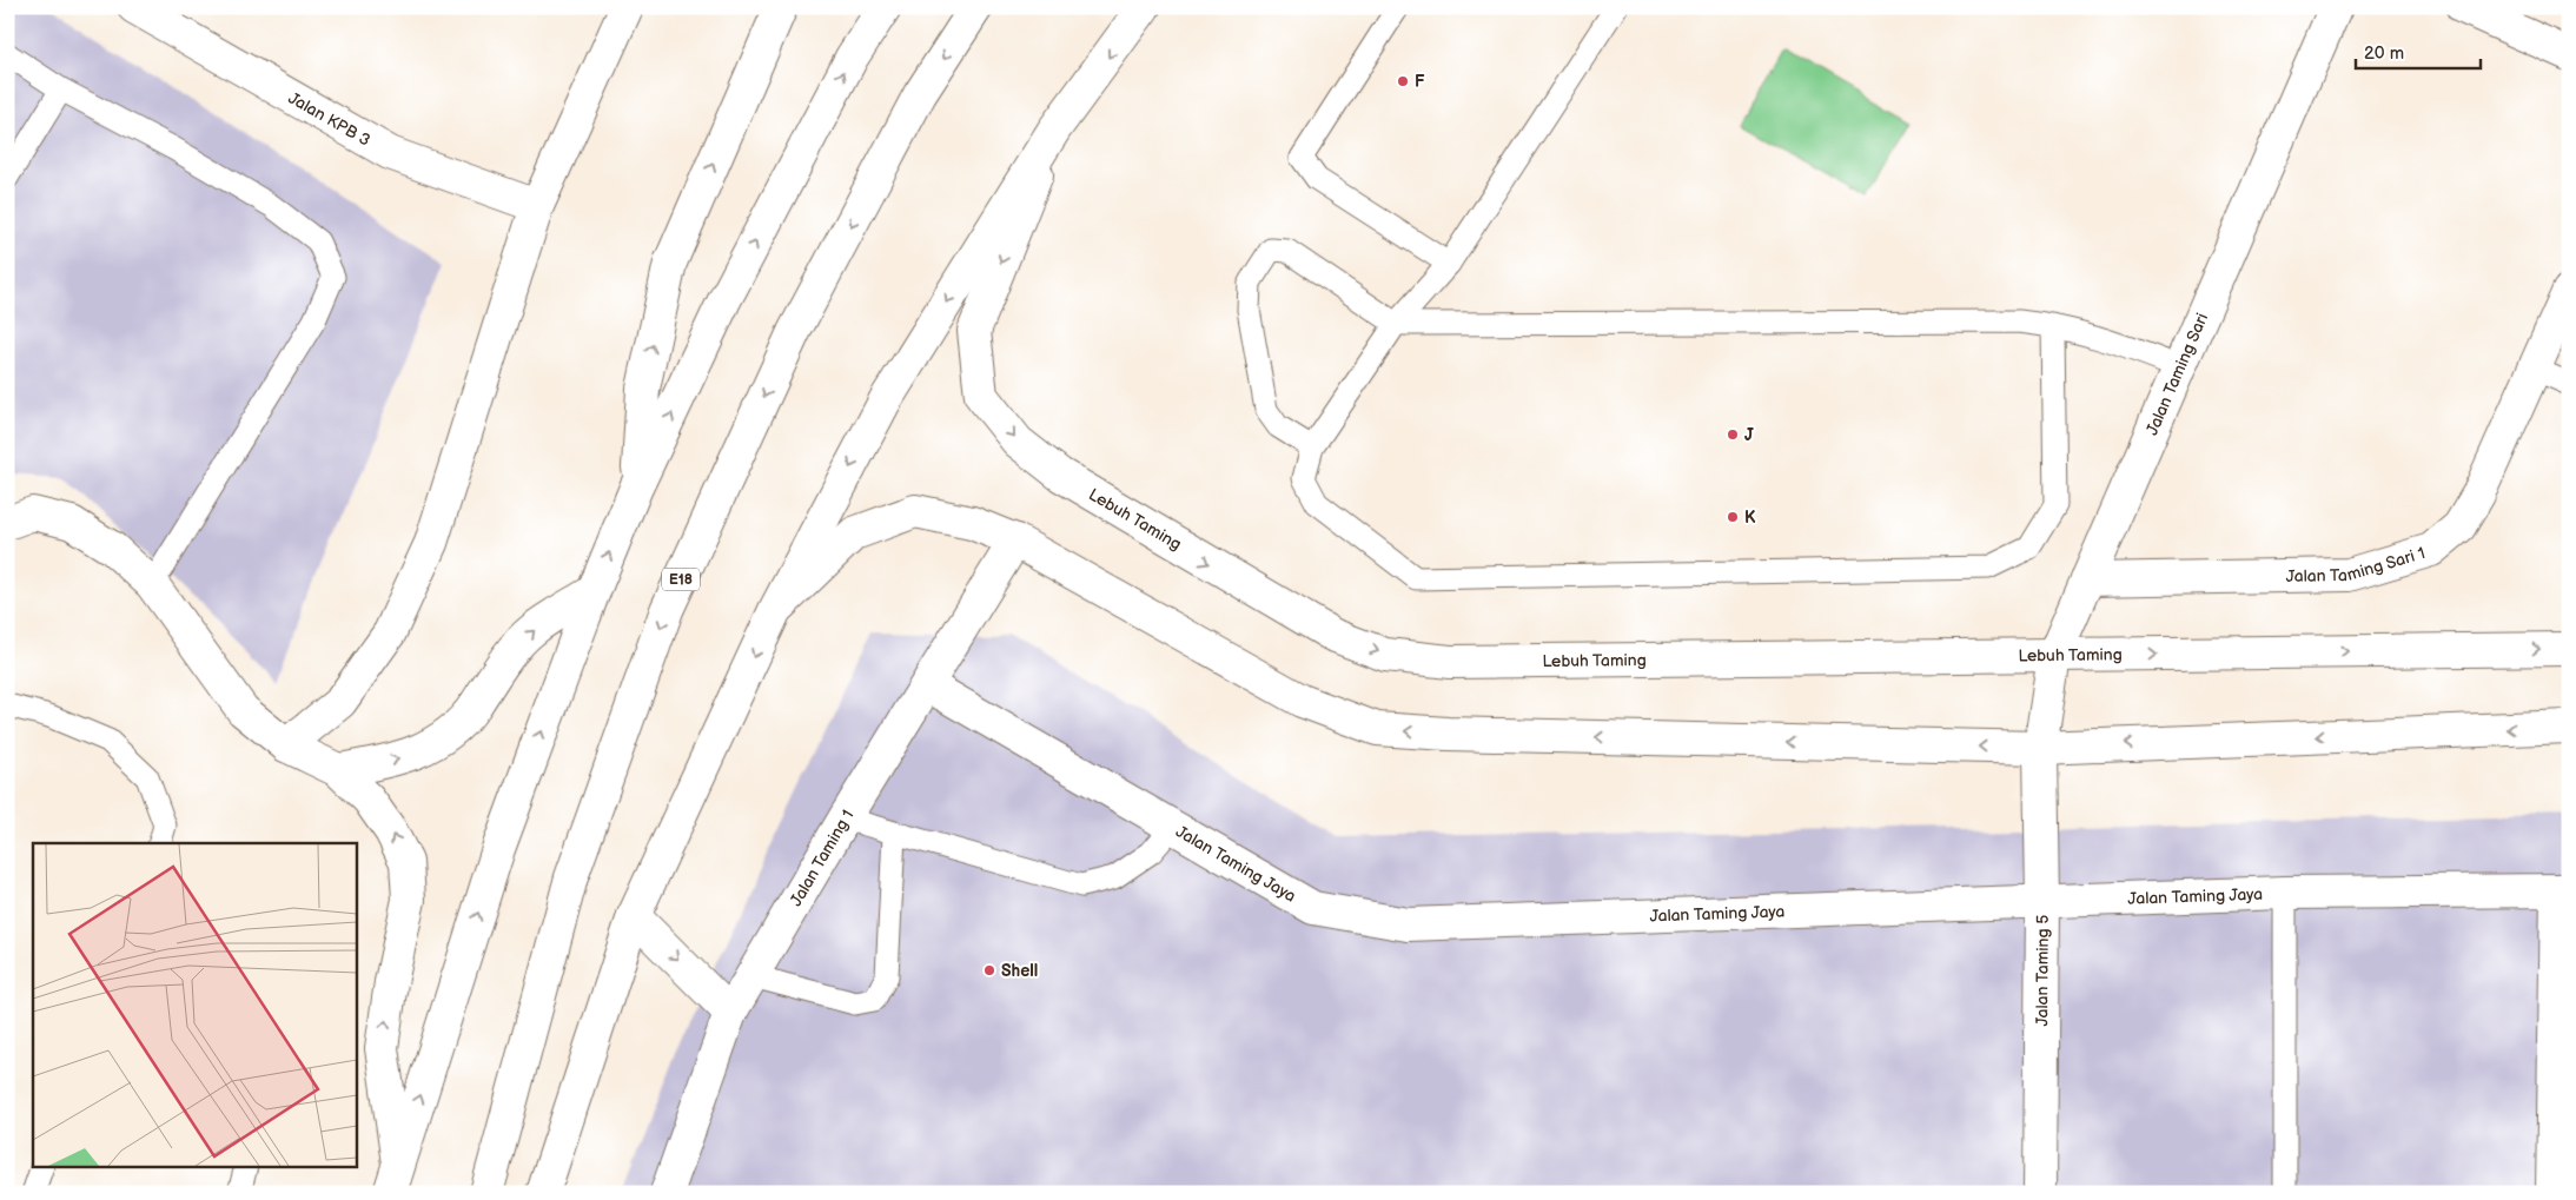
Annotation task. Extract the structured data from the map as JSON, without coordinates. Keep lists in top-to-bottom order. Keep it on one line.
{"streets":{"main road":["Jalan KPB 3","Jalan Taming Sari","Lebuh Taming","Jalan Taming Sari 1","E18","Jalan Taming 1","Jalan Taming Jaya","Jalan Taming 5"]},"crossings":[["Jalan Taming Sari","Lebuh Taming"],["Jalan Taming Sari","Jalan Taming Sari 1"],["Jalan Taming Sari","Jalan Taming 5"],["Jalan Taming 1","Jalan Taming Jaya"],["Jalan Taming Jaya","Jalan Taming 5"]],"places":["F","J","K","Shell"],"scale_bar":"20 m"}
